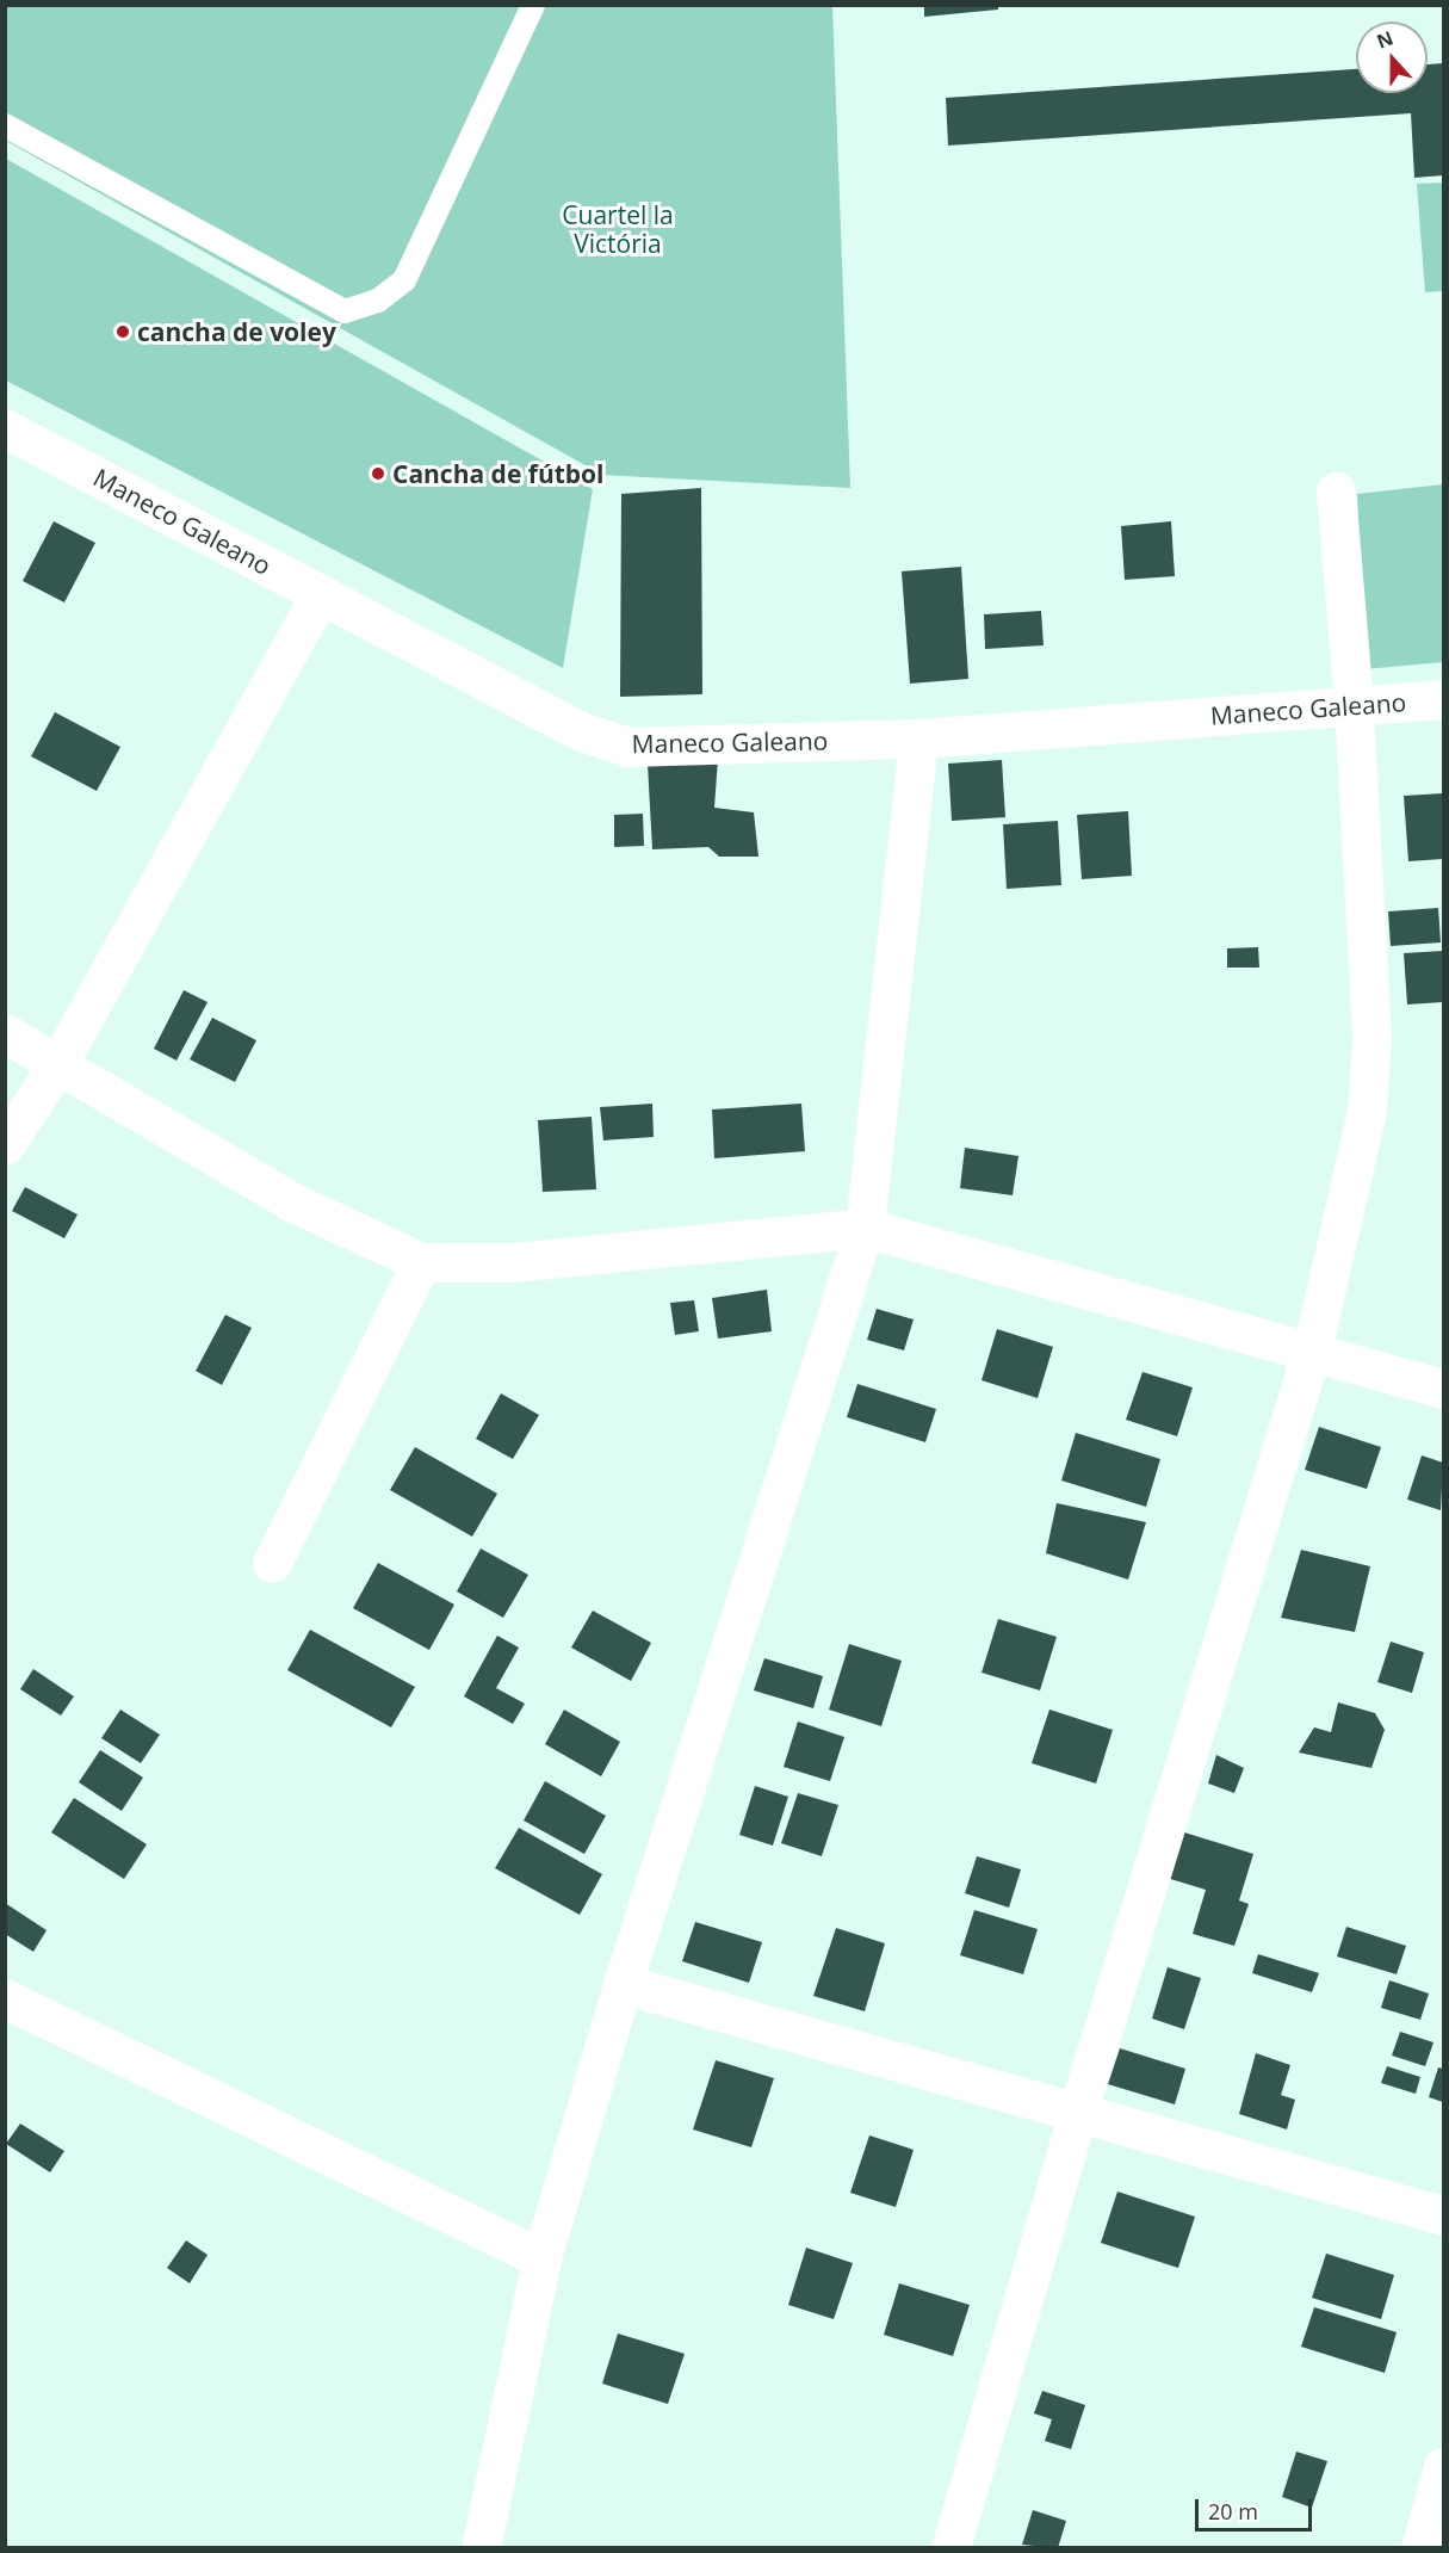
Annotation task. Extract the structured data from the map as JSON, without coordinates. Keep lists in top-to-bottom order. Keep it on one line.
{"streets":{"street":["Maneco Galeano"]},"parks":["Cuartel la Victória"],"places":["cancha de voley","Cancha de fútbol"],"scale_bar":"20 m","north":"top"}
